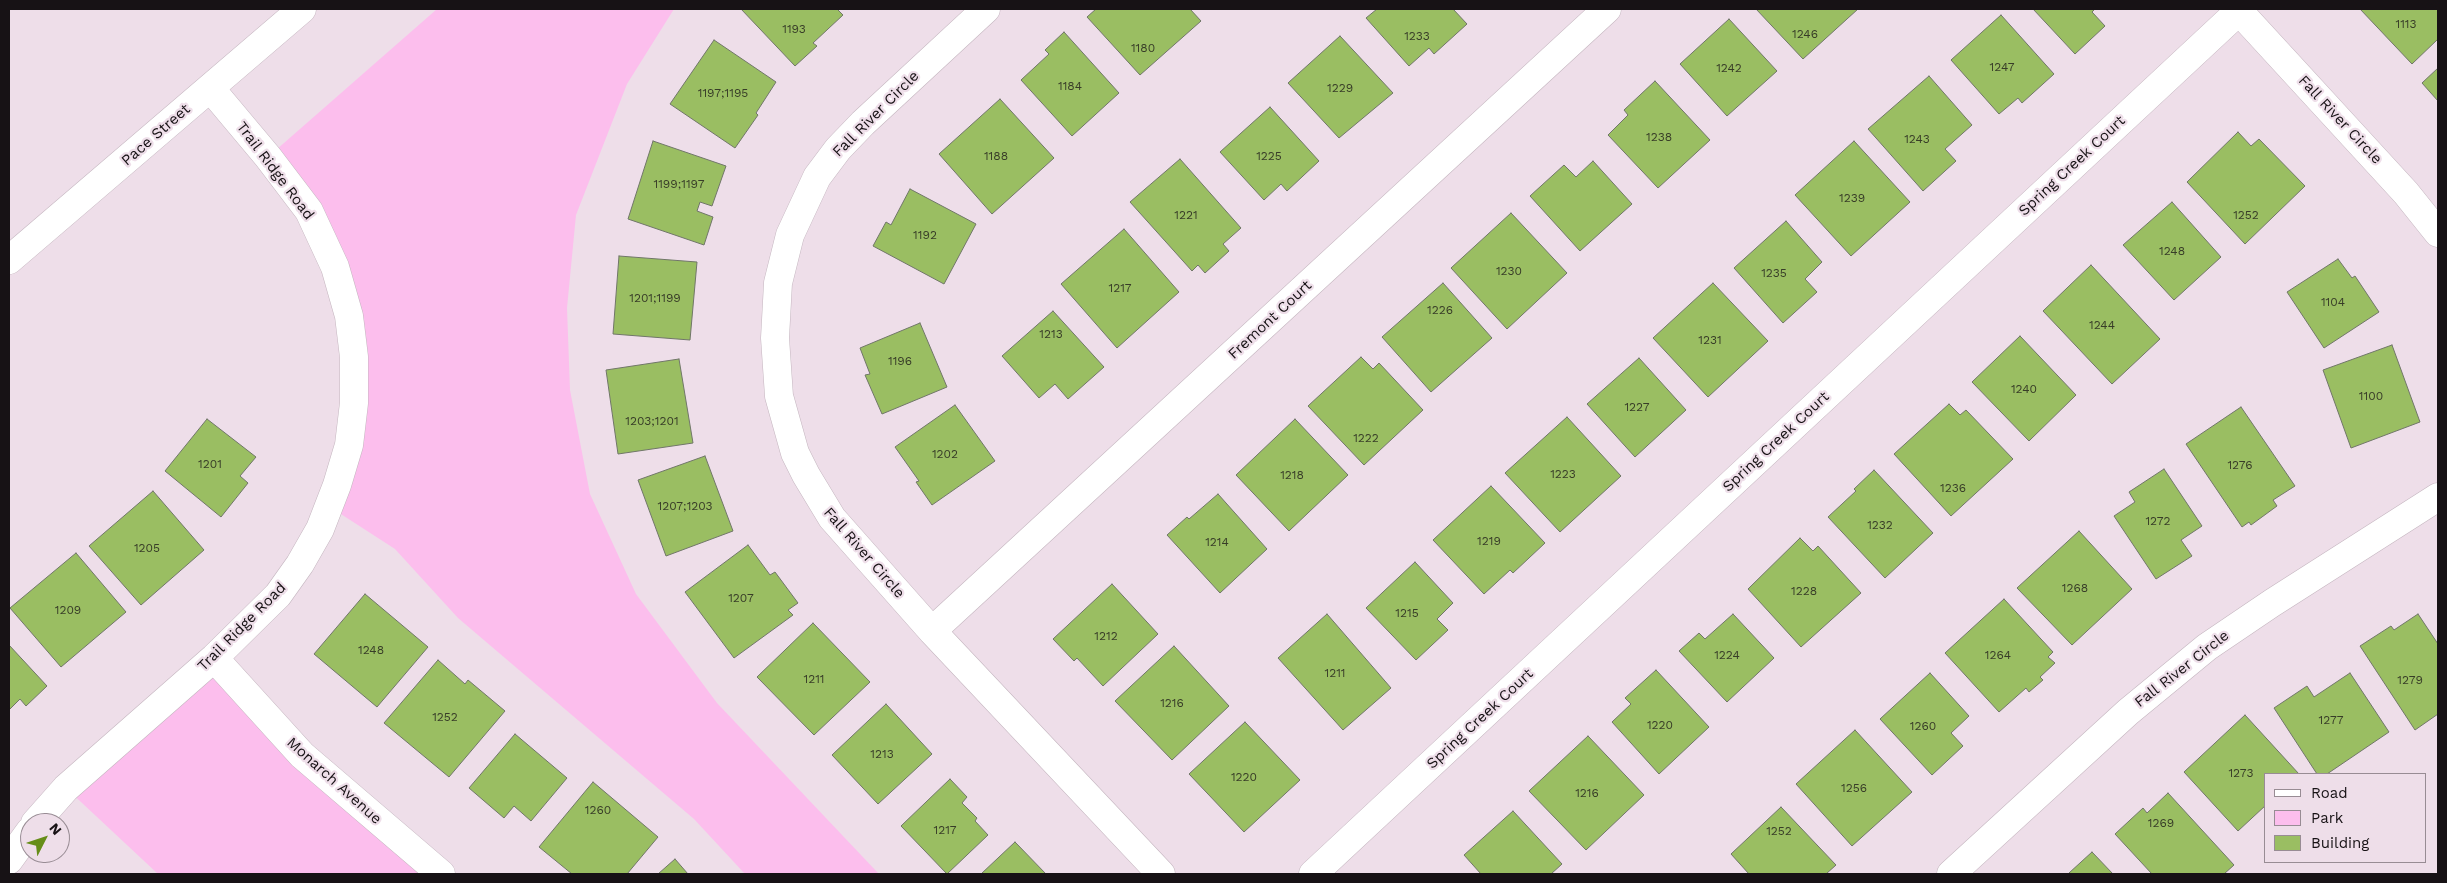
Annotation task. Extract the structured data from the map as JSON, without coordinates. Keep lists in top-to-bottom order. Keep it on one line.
{"streets":{"street":["Fall River Circle","Pace Street","Spring Creek Court","Trail Ridge Road","Fremont Court","Monarch Avenue"]},"crossings":[["Fall River Circle","Spring Creek Court"],["Fall River Circle","Fremont Court"],["Pace Street","Trail Ridge Road"],["Trail Ridge Road","Monarch Avenue"]],"house_numbers":["1113","1193","1246","1233","1180","1247","1242","1184","1229","1197;1195","1238","1243","1188","1225","1199;1197","1239","1221","1252","1192","1248","1230","1235","1217","1201;1199","1104","1226","1244","1213","1231","1196","1240","1100","1227","1203;1201","1222","1202","1201","1276","1223","1218","1236","1207;1203","1272","1232","1219","1214","1205","1268","1228","1207","1209","1215","1212","1248","1224","1264","1211","1211","1279","1216","1252","1277","1220","1260","1213","1273","1220","1256","1216","1260","1269","1217","1252"],"legend":["Road","Park","Building"],"north":"top right"}
